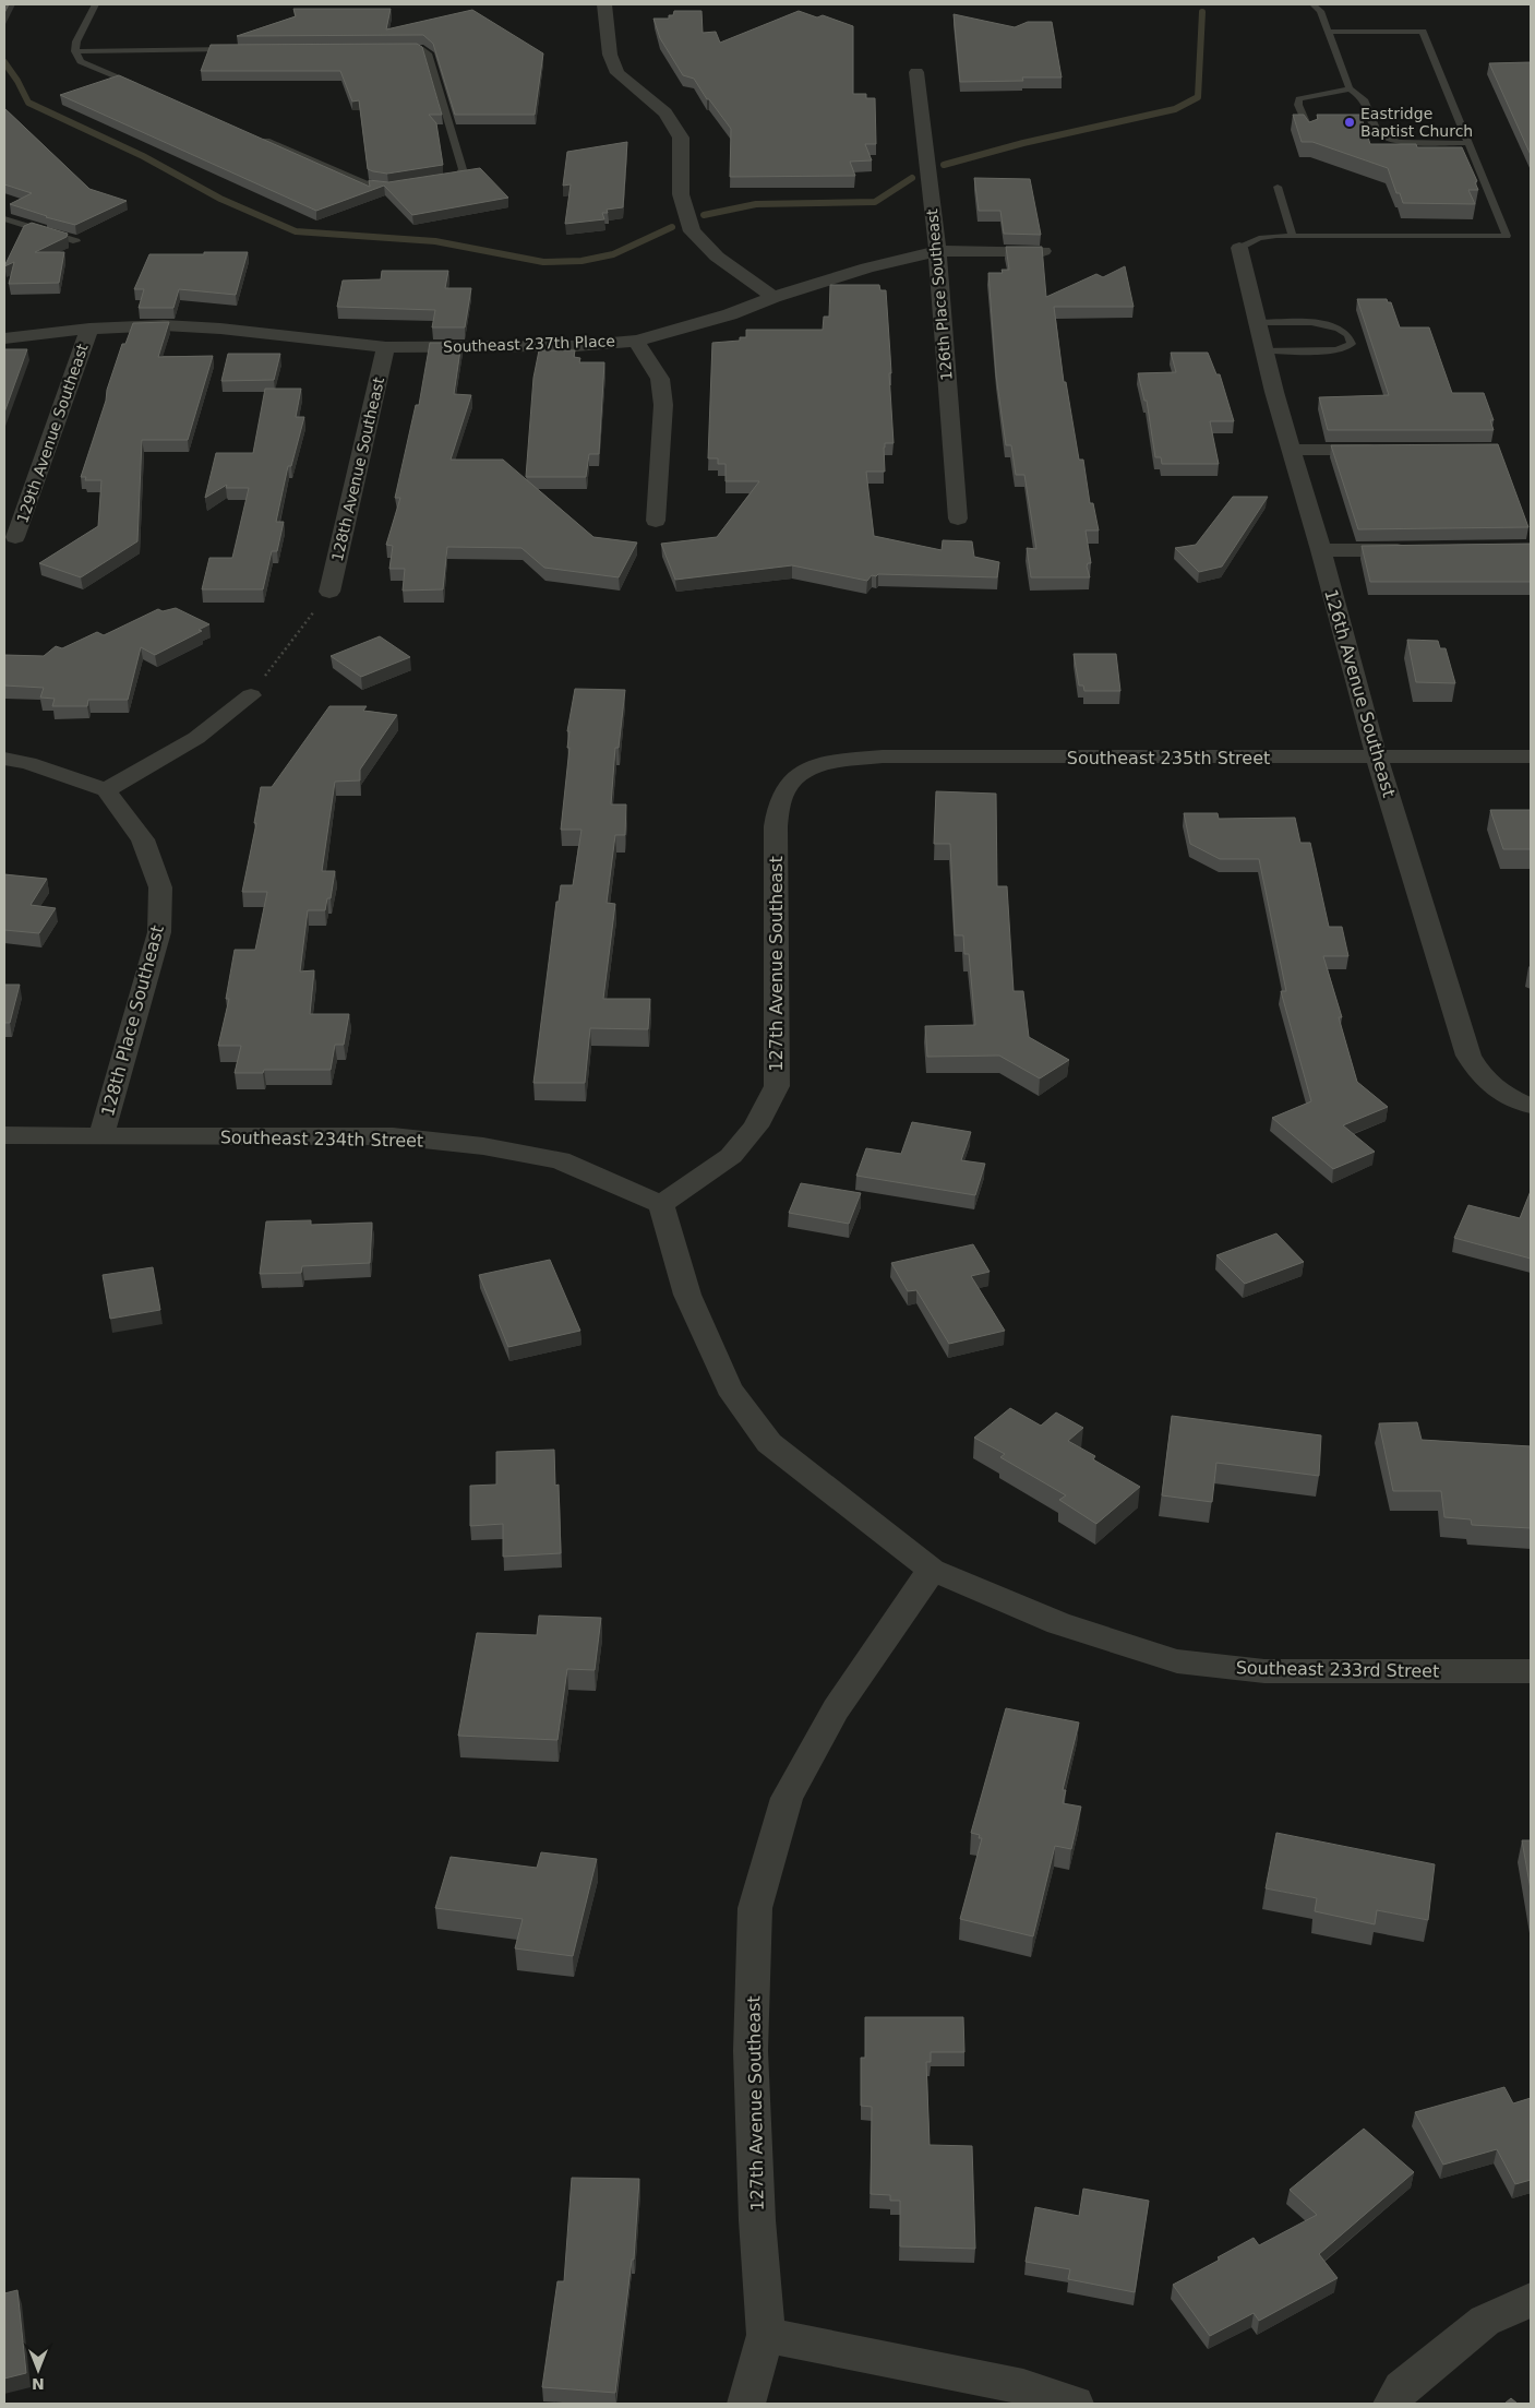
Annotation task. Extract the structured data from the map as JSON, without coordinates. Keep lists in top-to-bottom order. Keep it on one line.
{"streets":{"street":["126th Place Southeast","Southeast 237th Place","129th Avenue Southeast","128th Avenue Southeast","126th Avenue Southeast","Southeast 235th Street","127th Avenue Southeast","128th Place Southeast","Southeast 234th Street","Southeast 233rd Street"]},"crossings":[["126th Place Southeast","Southeast 237th Place"],["Southeast 237th Place","129th Avenue Southeast"],["Southeast 237th Place","128th Avenue Southeast"],["126th Avenue Southeast","Southeast 235th Street"],["Southeast 235th Street","127th Avenue Southeast"],["127th Avenue Southeast","Southeast 234th Street"],["127th Avenue Southeast","Southeast 233rd Street"],["128th Place Southeast","Southeast 234th Street"]],"places":["Eastridge Baptist Church"],"north":"bottom"}
